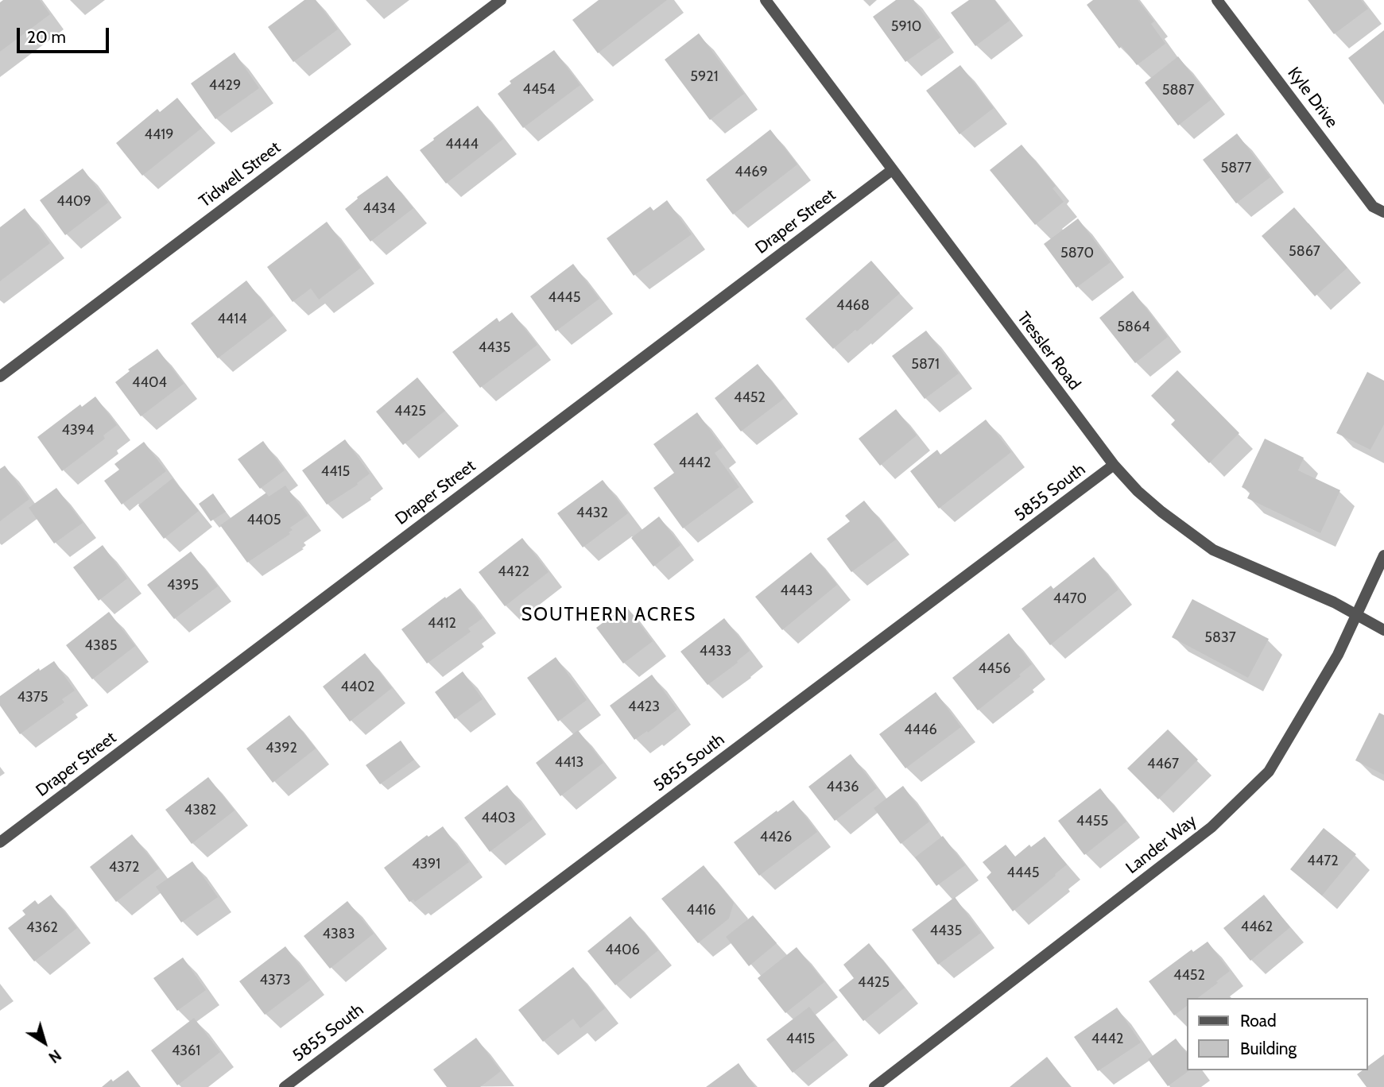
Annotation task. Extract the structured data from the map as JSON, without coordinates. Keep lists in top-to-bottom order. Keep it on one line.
{"streets":{"street":["Kyle Drive","Tidwell Street","Draper Street","Tressler Road","5855 South","Lander Way"]},"crossings":[["Draper Street","Tressler Road"],["Tressler Road","5855 South"],["Tressler Road","Lander Way"]],"districts":["SOUTHERN ACRES"],"house_numbers":["5910","5921","4429","4454","5887","4419","4444","5877","4469","4409","4434","5867","5870","4445","4468","4414","5864","4435","5871","4404","4452","4425","4394","4442","4415","4432","4405","4422","4395","4443","4470","4412","5837","4385","4433","4456","4402","4375","4423","4446","4392","4413","4467","4436","4382","4403","4455","4426","4472","4391","4372","4445","4416","4462","4362","4435","4383","4406","4452","4373","4425","4415","4442","4361"],"legend":["Road","Building"],"scale_bar":"20 m","north":"bottom right"}
